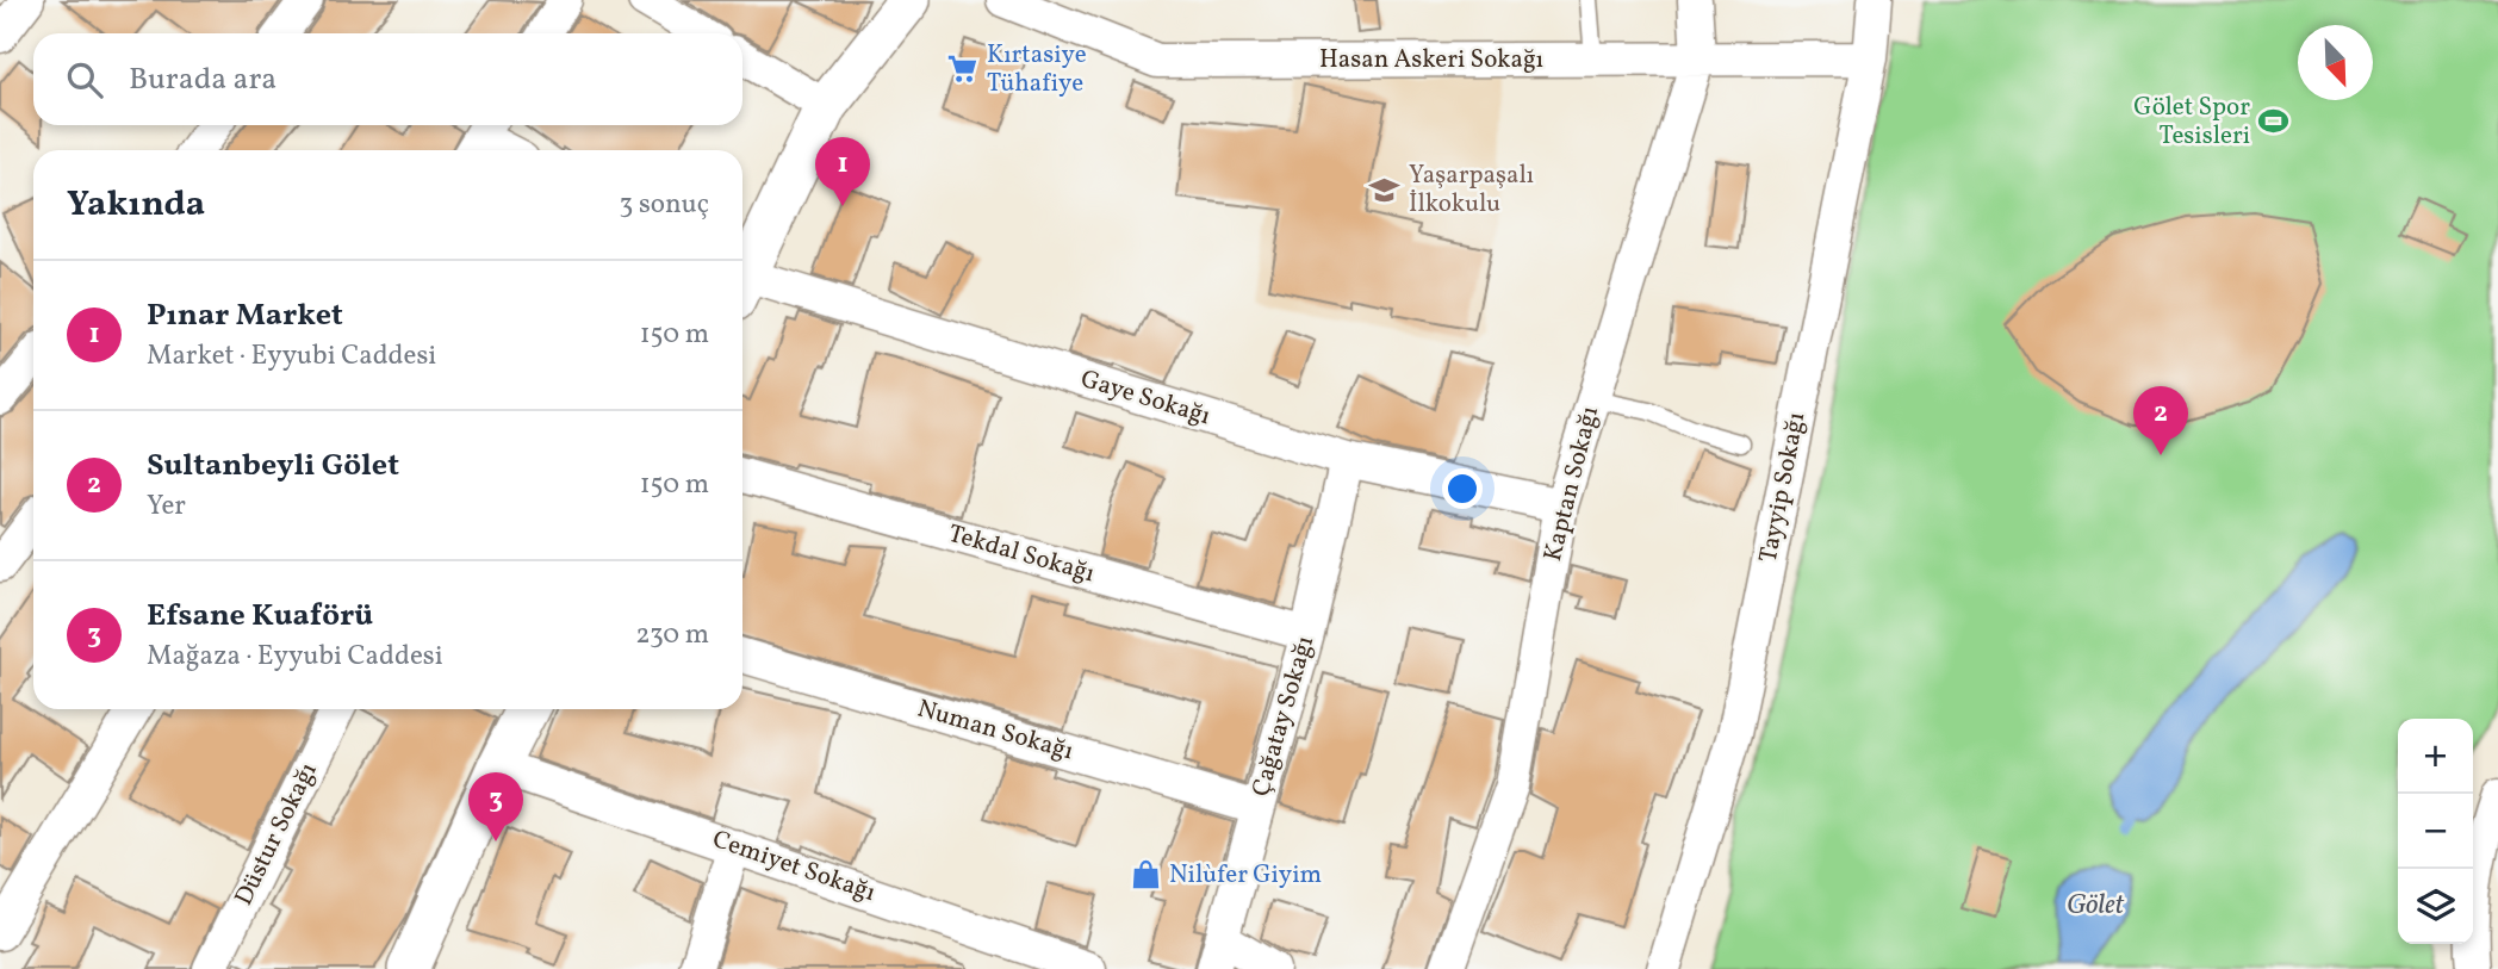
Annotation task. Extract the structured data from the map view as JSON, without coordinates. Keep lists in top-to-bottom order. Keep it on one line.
{"streets":{"street":["Hasan Askeri Sokağı","Gaye Sokağı","Kaptan Sokağı","Tayyip Sokağı","Tekdal Sokağı","Çağatay Sokağı","Numan Sokağı","Düstur Sokağı","Cemiyet Sokağı"]},"crossings":[["Hasan Askeri Sokağı","Kaptan Sokağı"],["Hasan Askeri Sokağı","Tayyip Sokağı"],["Gaye Sokağı","Kaptan Sokağı"],["Gaye Sokağı","Çağatay Sokağı"],["Tekdal Sokağı","Çağatay Sokağı"],["Çağatay Sokağı","Numan Sokağı"]],"water":["Gölet"],"places":{"supermarket":["Kırtasiye Tühafiye"],"sports":["Gölet Spor Tesisleri"],"school or university":["Yaşarpaşalı İlkokulu"],"shop":["Nilùfer Giyim"]},"north":"bottom right","page":{"search":"Burada ara","pins":["1","2","3"],"heading":["Yakında","3 sonuç"],"list":[{"mark":"1","name":"Pınar Market","note":"Market · Eyyubi Caddesi","value":"150 m"},{"mark":"2","name":"Sultanbeyli Gölet","note":"Yer","value":"150 m"},{"mark":"3","name":"Efsane Kuaförü","note":"Mağaza · Eyyubi Caddesi","value":"230 m"}],"map_buttons":["+","−"]}}
